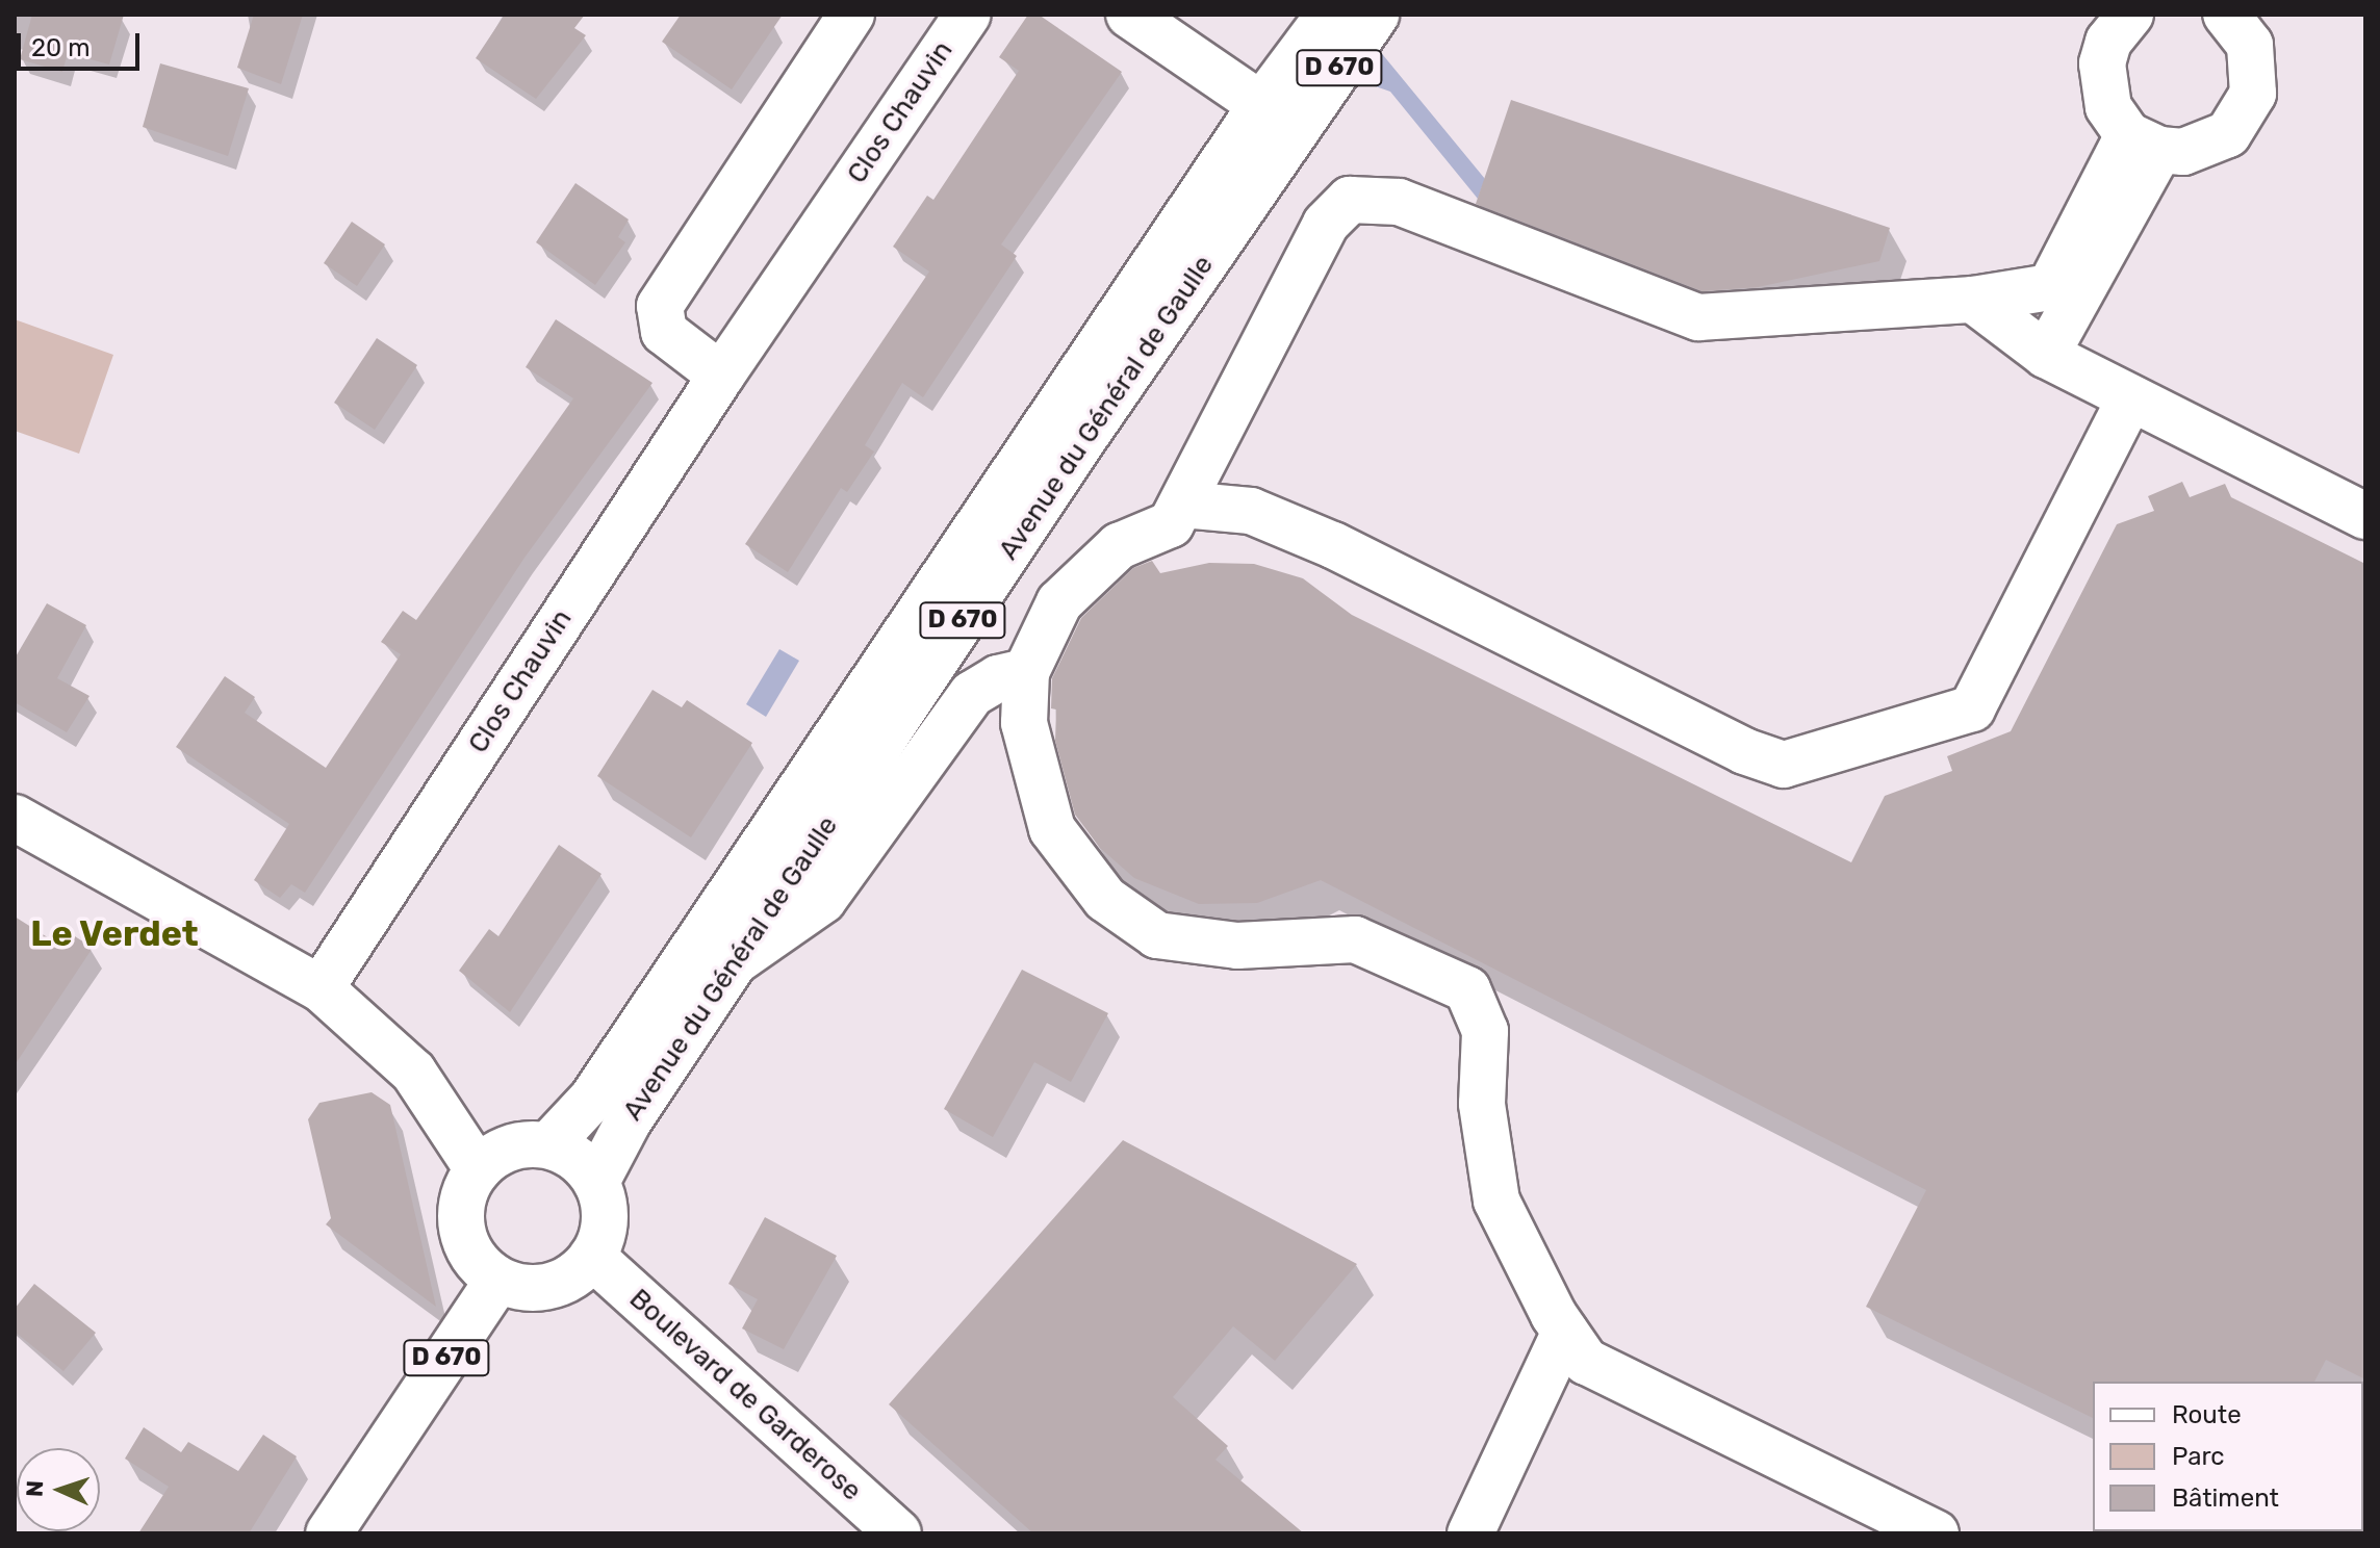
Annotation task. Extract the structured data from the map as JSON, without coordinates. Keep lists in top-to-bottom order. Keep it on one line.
{"streets":{"main road":["D 670","Clos Chauvin","Avenue du Général de Gaulle","Boulevard de Garderose"]},"crossings":[["D 670","Avenue du Général de Gaulle"],["D 670","Boulevard de Garderose"],["Avenue du Général de Gaulle","Boulevard de Garderose"]],"districts":["Le Verdet"],"legend":["Route","Parc","Bâtiment"],"scale_bar":"20 m","north":"left"}
